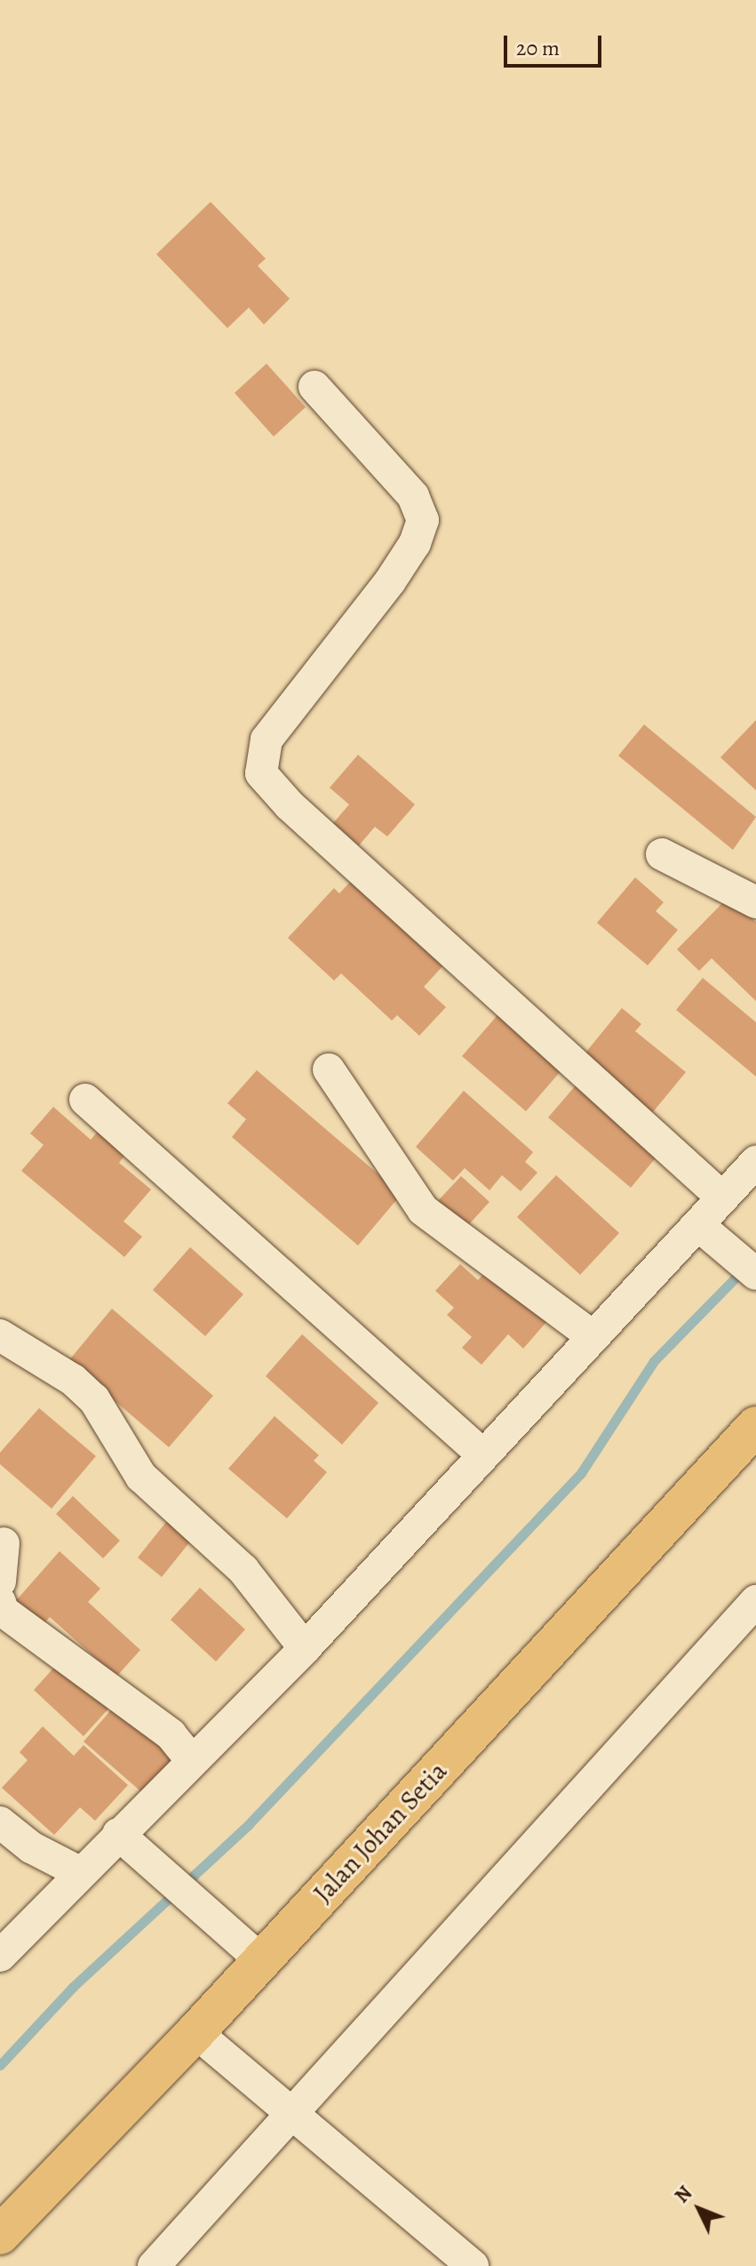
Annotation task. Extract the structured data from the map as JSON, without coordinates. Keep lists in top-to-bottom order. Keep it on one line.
{"streets":{"main road":["Jalan Johan Setia"]},"scale_bar":"20 m","north":"top left"}
